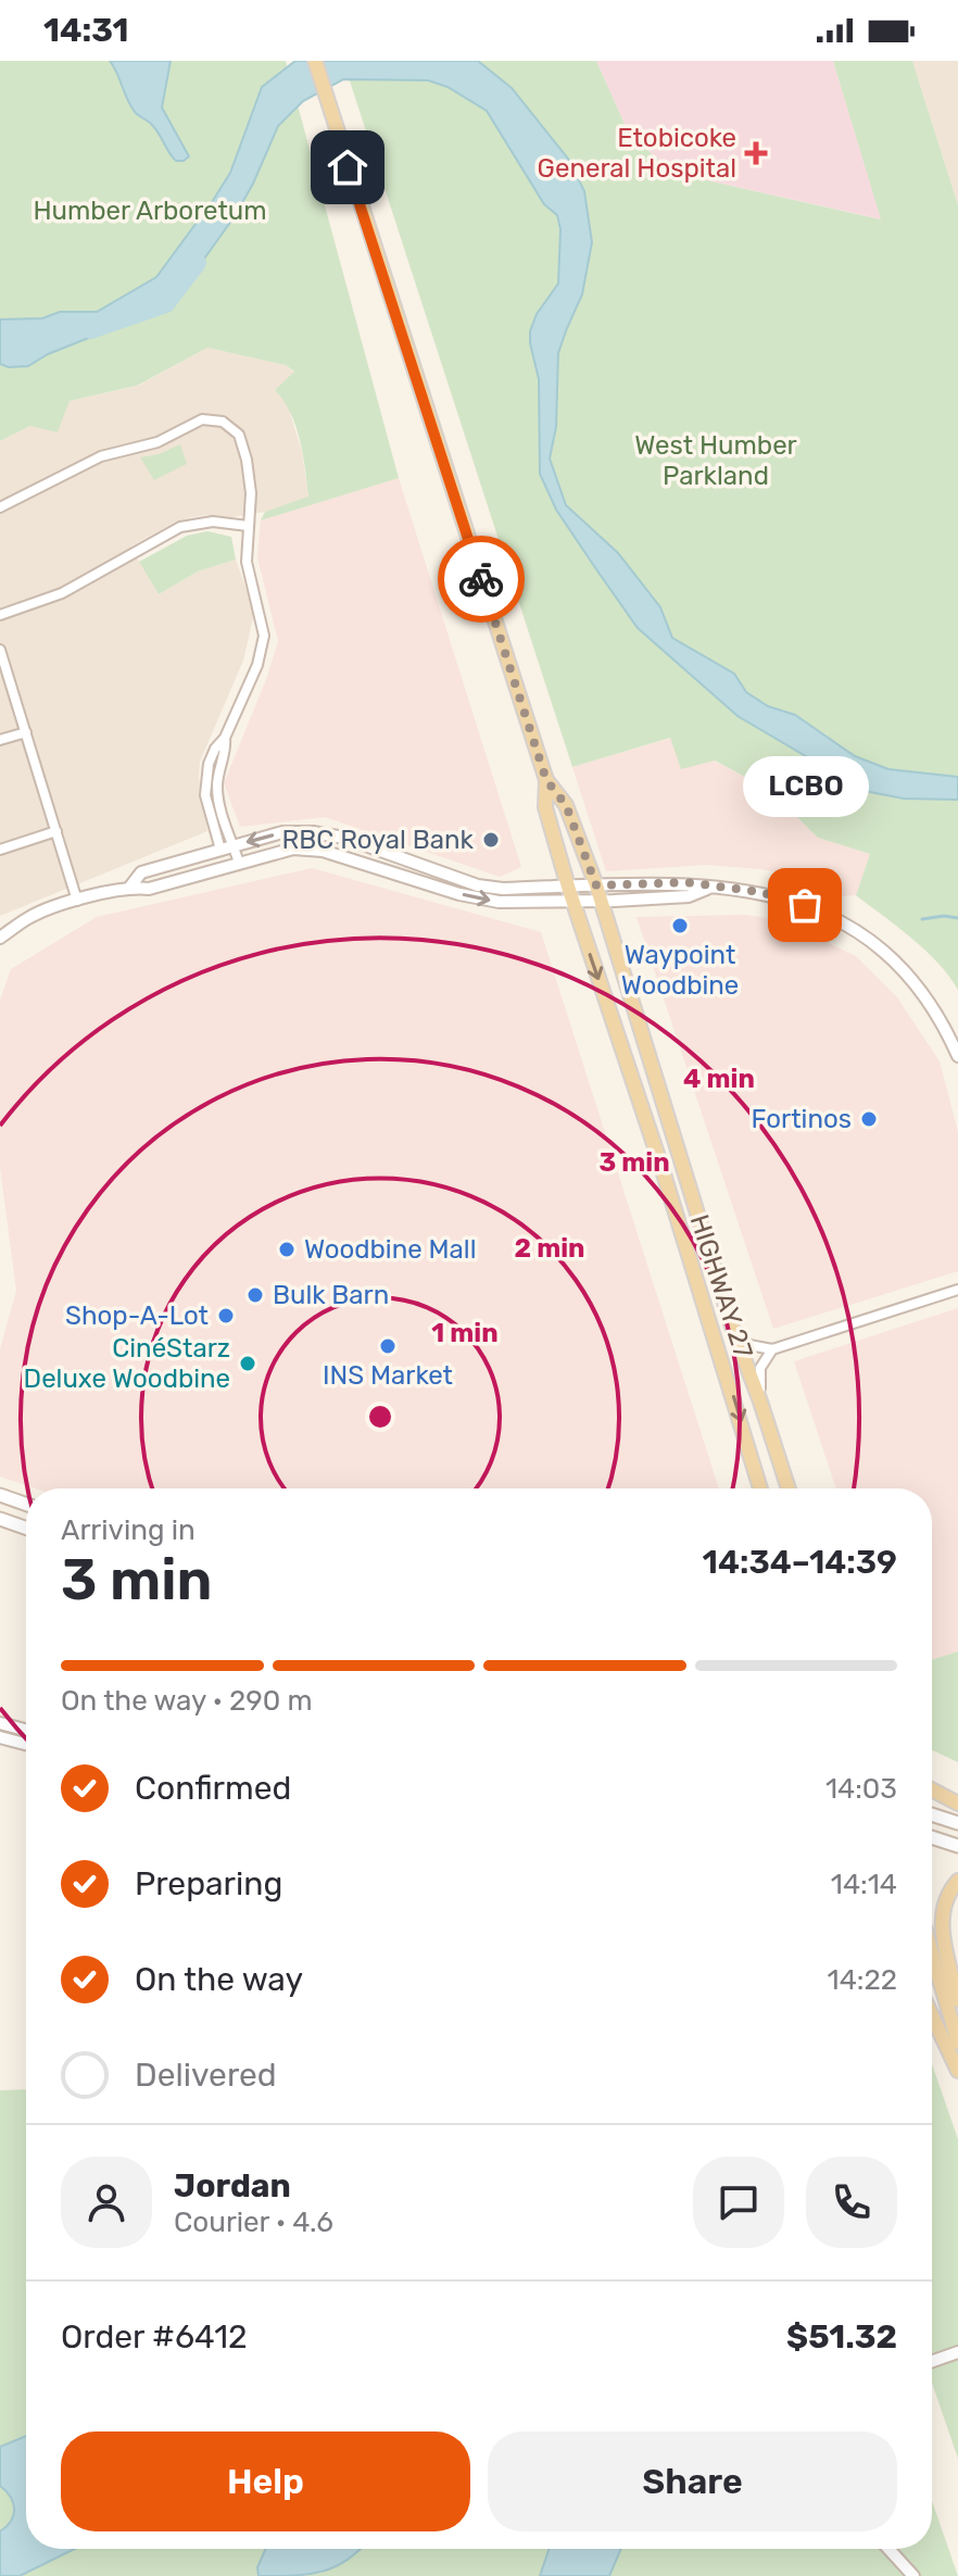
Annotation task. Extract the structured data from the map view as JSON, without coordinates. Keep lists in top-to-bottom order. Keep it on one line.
{"streets":{"main road":["HIGHWAY 27"]},"parks":["Humber Arboretum","West Humber Parkland"],"places":{"health":["Etobicoke General Hospital"],"other":["RBC Royal Bank","LCBO","Waypoint Woodbine","Fortinos","Woodbine Mall","Bulk Barn","Shop-A-Lot","INS Market","CinéStarz Deluxe Woodbine"]},"page":{"status":"14:31","bubble":"LCBO","heading":["3 min","Arriving in","14:34–14:39"],"panel":["Jordan","Courier · 4.6","Order #6412","$51.32"],"bar":"On the way · 290 m","list":[["Confirmed","14:03"],["Preparing","14:14"],["On the way","14:22"],"Delivered"],"buttons":["Help","Share"]},"rings":["4 min","3 min","2 min","1 min"]}
